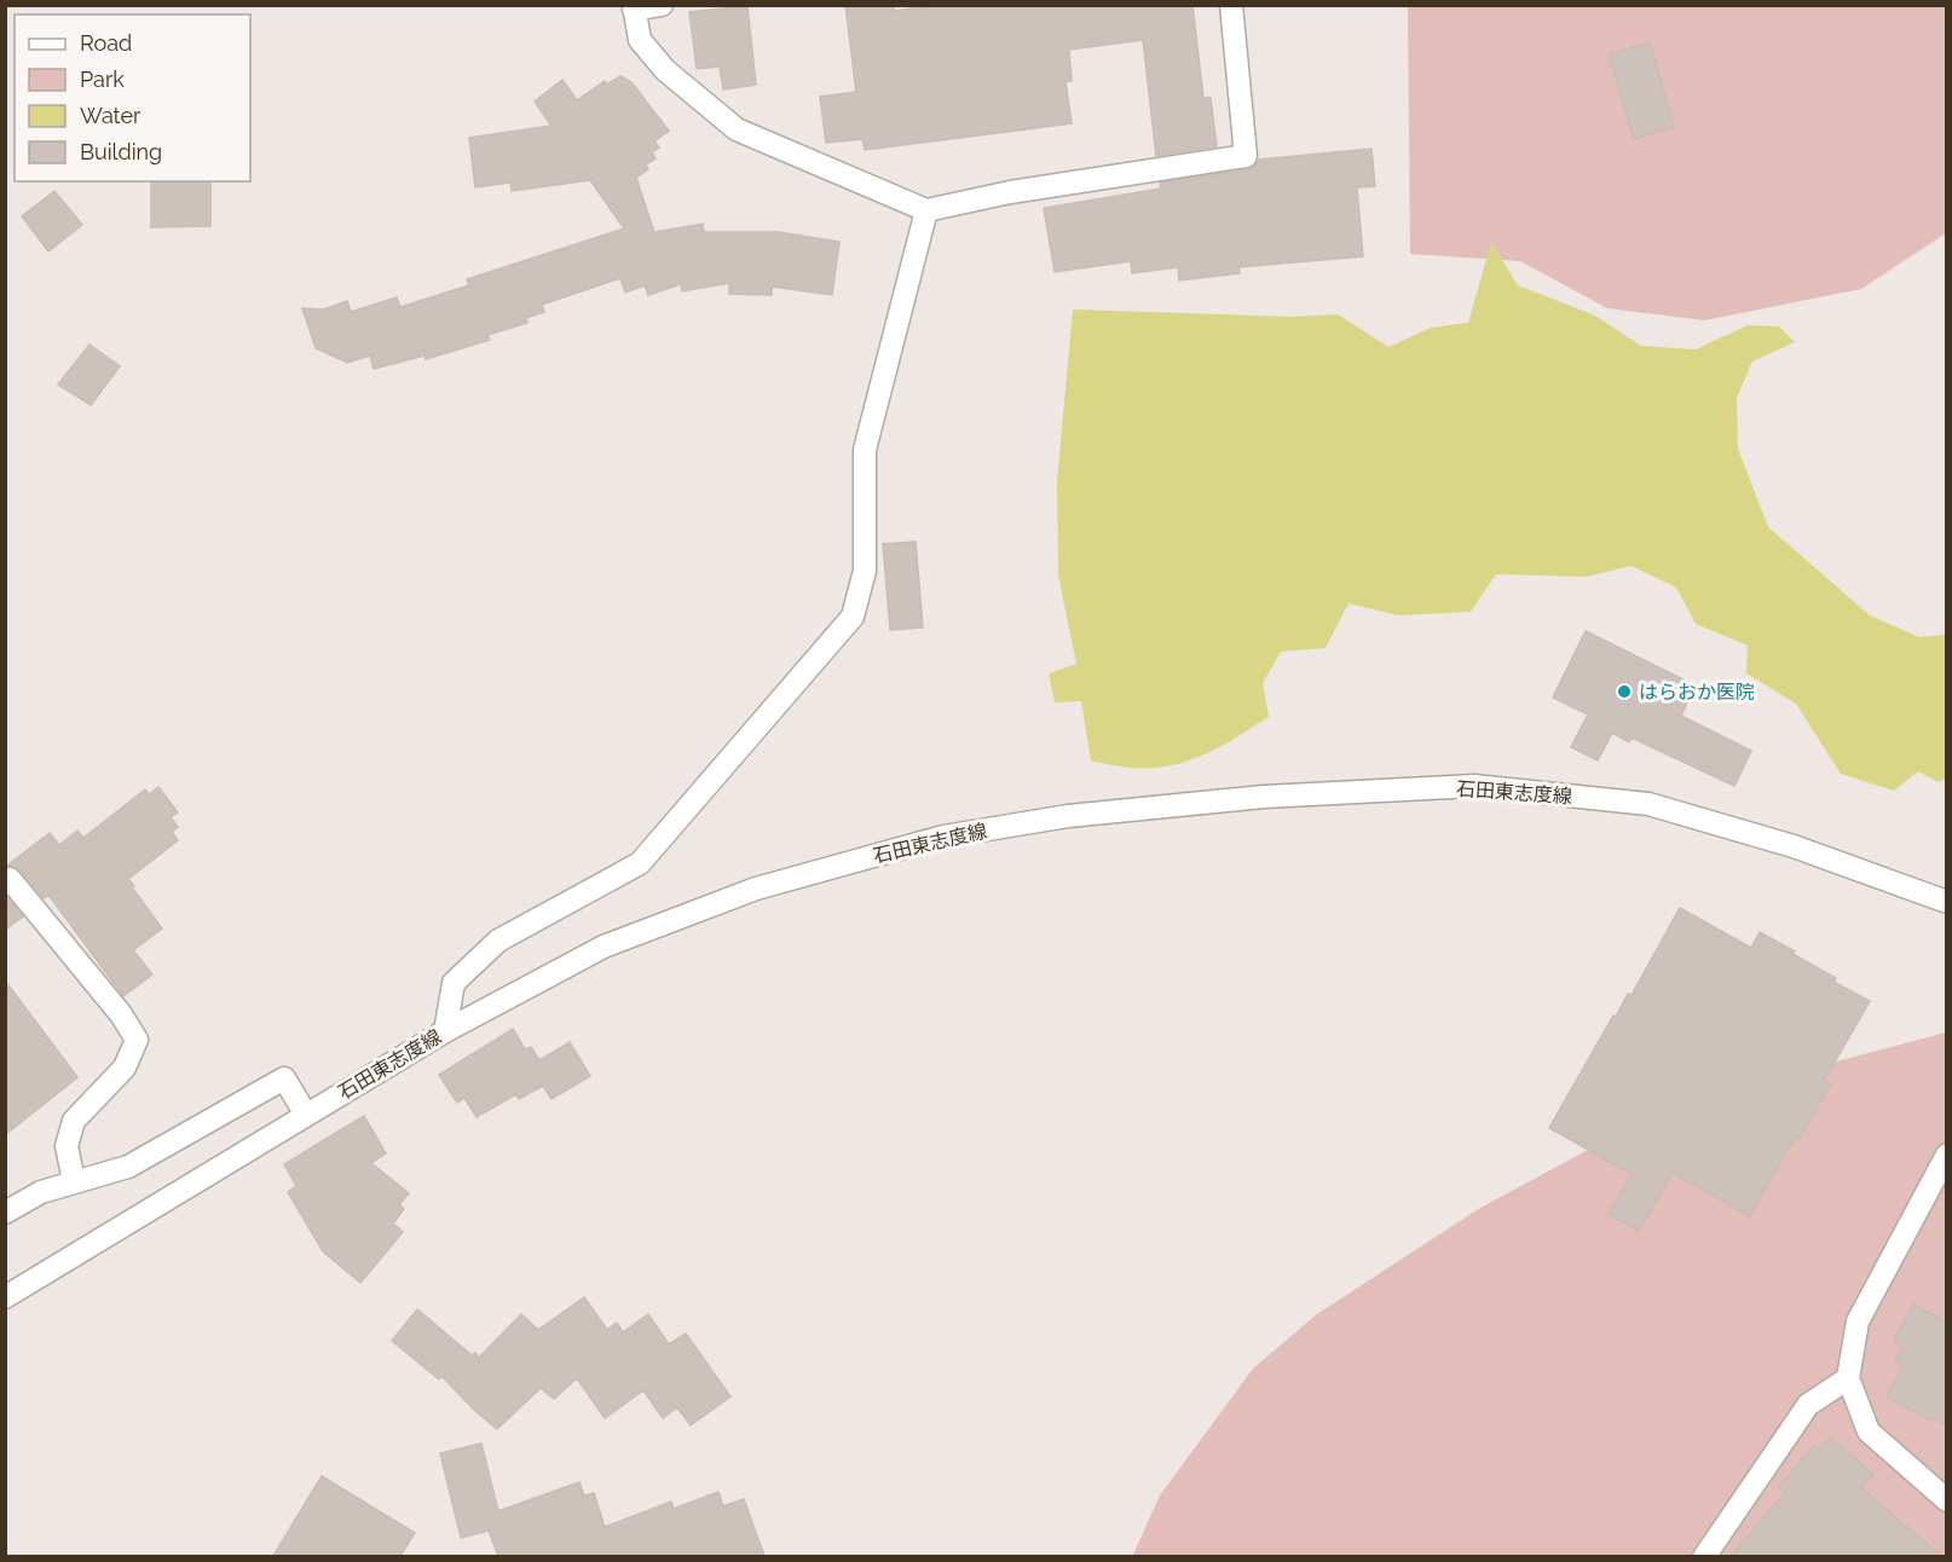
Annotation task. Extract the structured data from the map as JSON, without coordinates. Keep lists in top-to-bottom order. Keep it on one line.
{"streets":{"street":["石田東志度線"]},"places":["はらおか医院"],"legend":["Road","Park","Water","Building"]}
